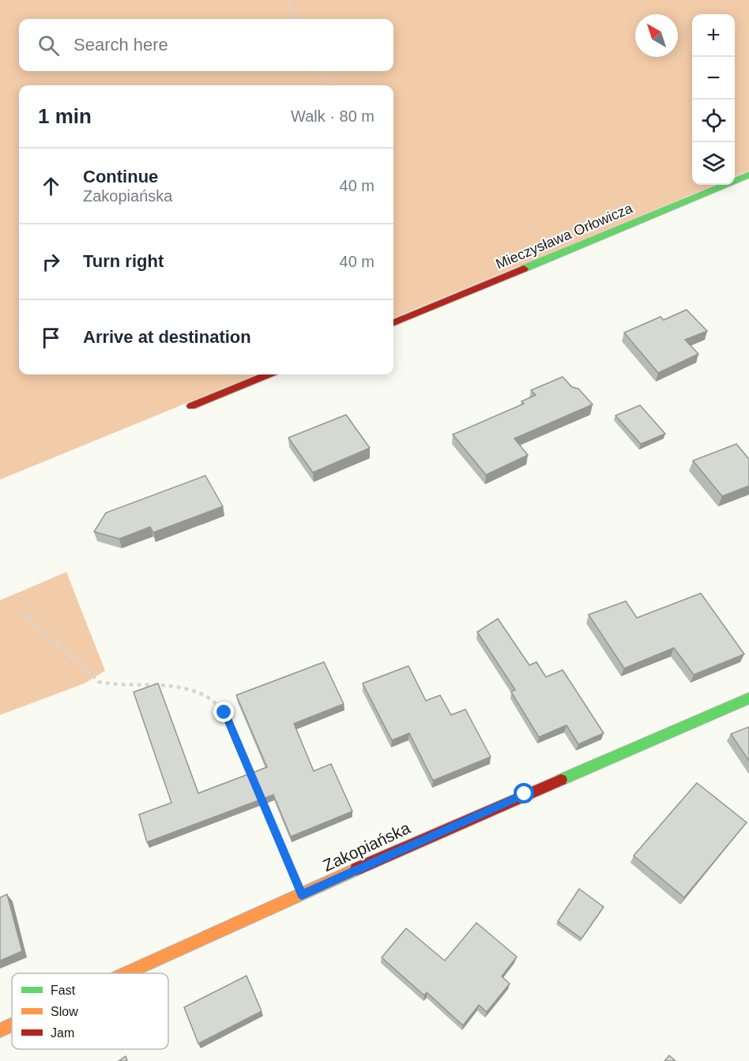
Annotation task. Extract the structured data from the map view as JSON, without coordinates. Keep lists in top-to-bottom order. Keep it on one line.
{"streets":{"street":["Mieczysława Orłowicza","Zakopiańska"]},"legend":["Fast","Slow","Jam"],"north":"top left","page":{"map_buttons":["+","−"],"search":"Search here","heading":["1 min","Walk · 80 m"],"list":[["Continue","Zakopiańska","40 m"],["Turn right","40 m"],"Arrive at destination"]}}
